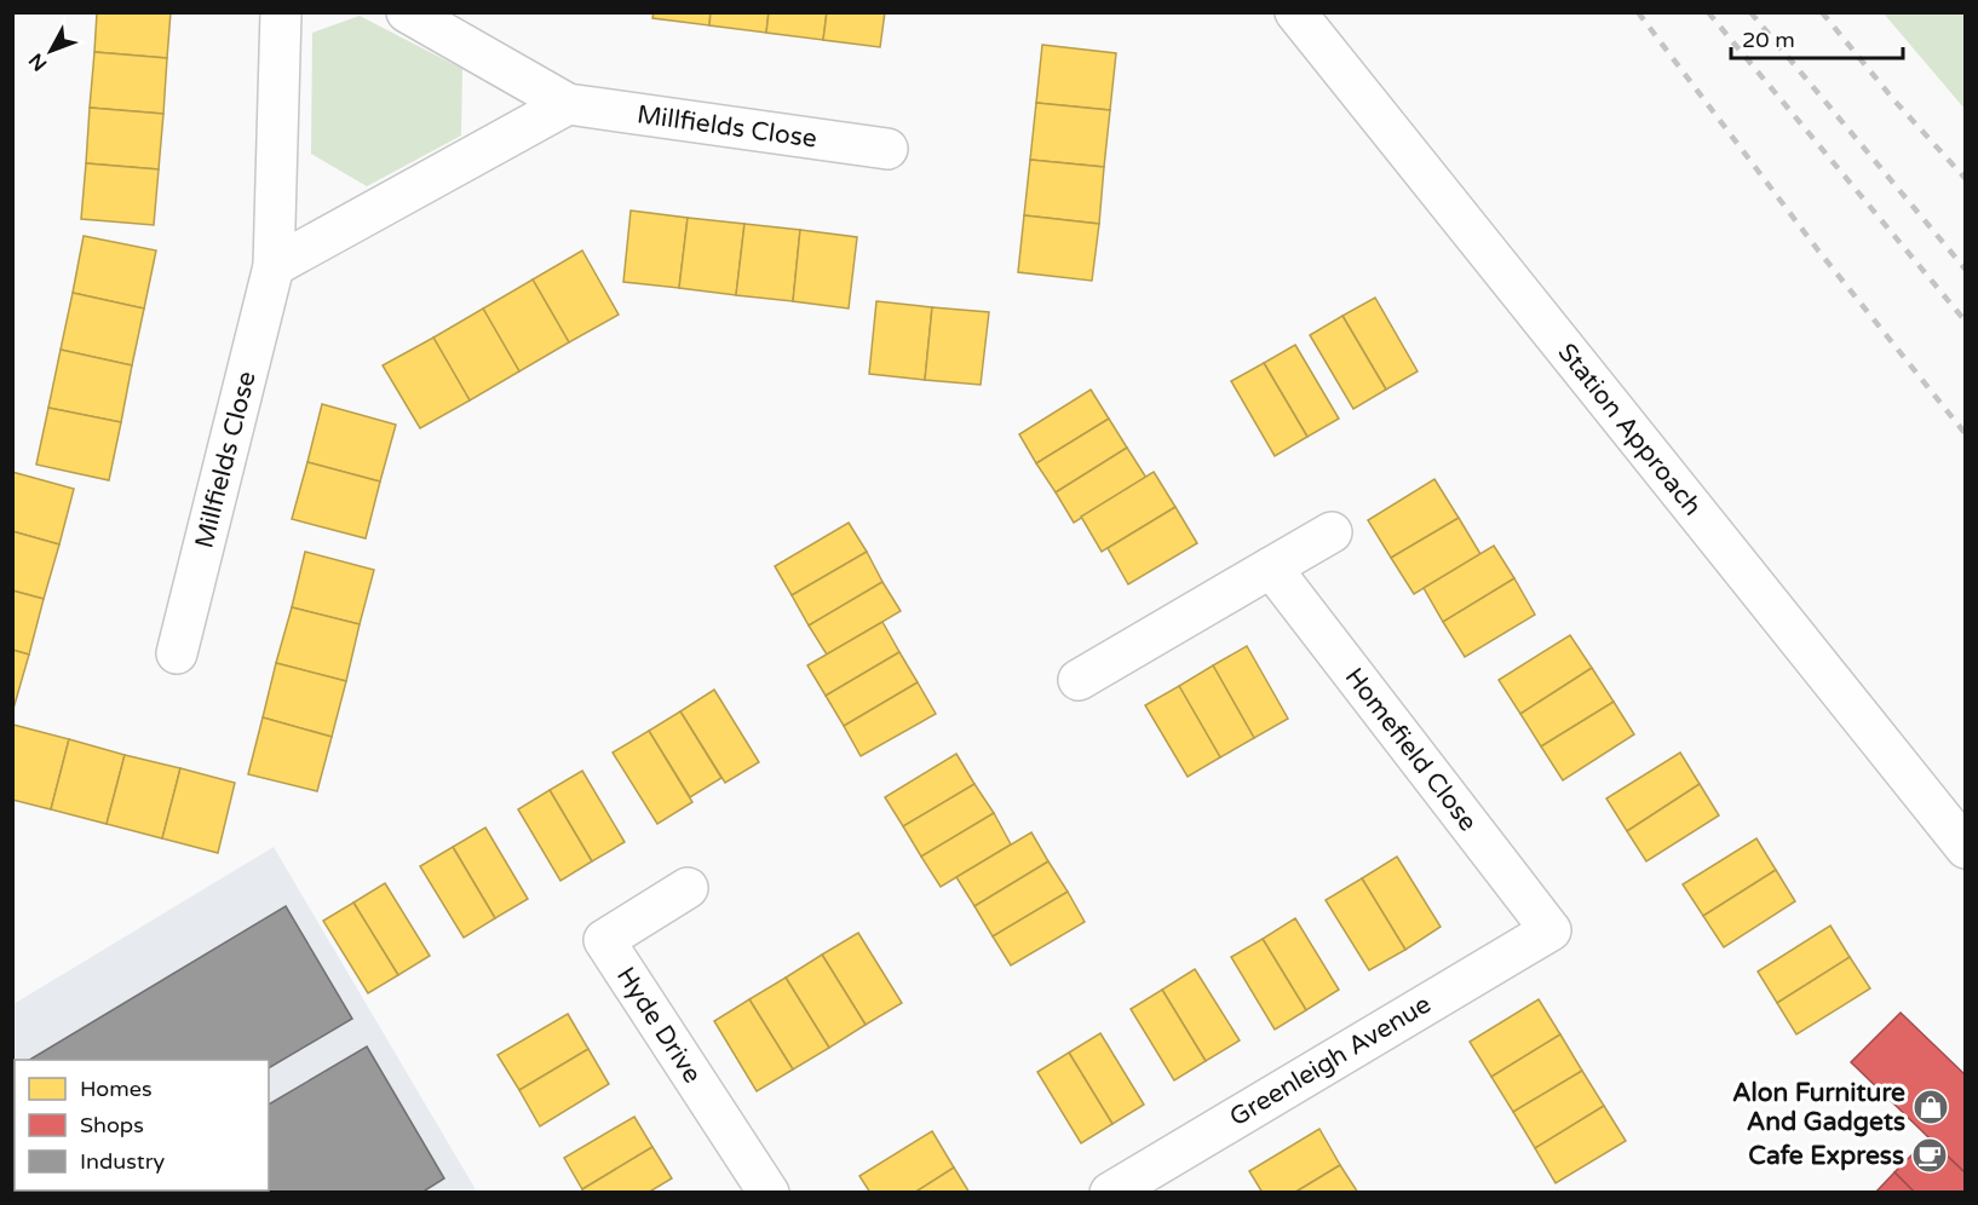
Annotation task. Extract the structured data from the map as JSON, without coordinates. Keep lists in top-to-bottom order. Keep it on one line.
{"streets":{"street":["Millfields Close","Station Approach","Homefield Close","Hyde Drive","Greenleigh Avenue"]},"crossings":[["Homefield Close","Greenleigh Avenue"]],"places":{"shop":["Alon Furniture And Gadgets"],"cafe":["Cafe Express"]},"legend":["Homes","Shops","Industry"],"scale_bar":"20 m","north":"bottom left"}
